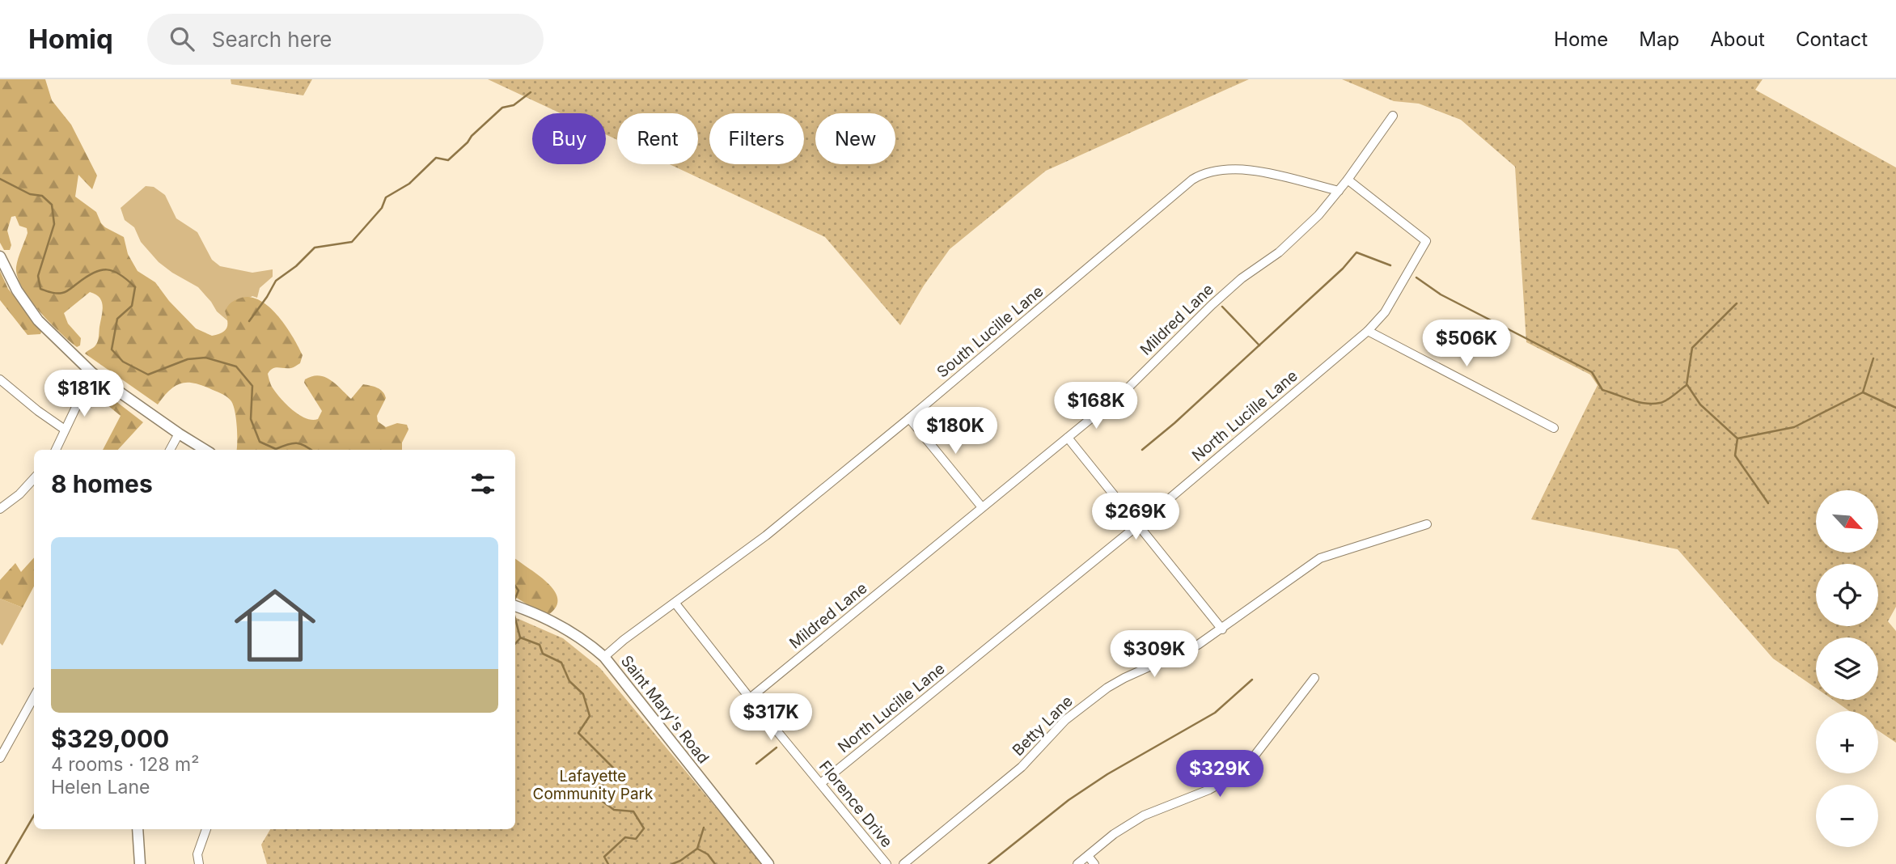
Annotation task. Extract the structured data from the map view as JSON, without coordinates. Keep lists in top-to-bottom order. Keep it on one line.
{"streets":{"street":["Mildred Lane","South Lucille Lane","North Lucille Lane","Saint Mary's Road","Betty Lane","Florence Drive"]},"crossings":[["Mildred Lane","South Lucille Lane"],["Mildred Lane","North Lucille Lane"],["Mildred Lane","Florence Drive"],["South Lucille Lane","Saint Mary's Road"],["South Lucille Lane","Florence Drive"],["North Lucille Lane","Florence Drive"]],"parks":["Lafayette Community Park"],"north":"bottom right","page":{"header":"Homiq","search":"Search here","nav":["Home","Map","About","Contact"],"chip":["Buy","Rent","Filters","New"],"price":["$506K","$181K","$168K","$180K","$269K","$309K","$317K","$329K"],"heading":"8 homes","map_buttons":["+","−"],"list":[{"name":"$329,000","note":"4 rooms · 128 m² · Helen Lane"}]}}
